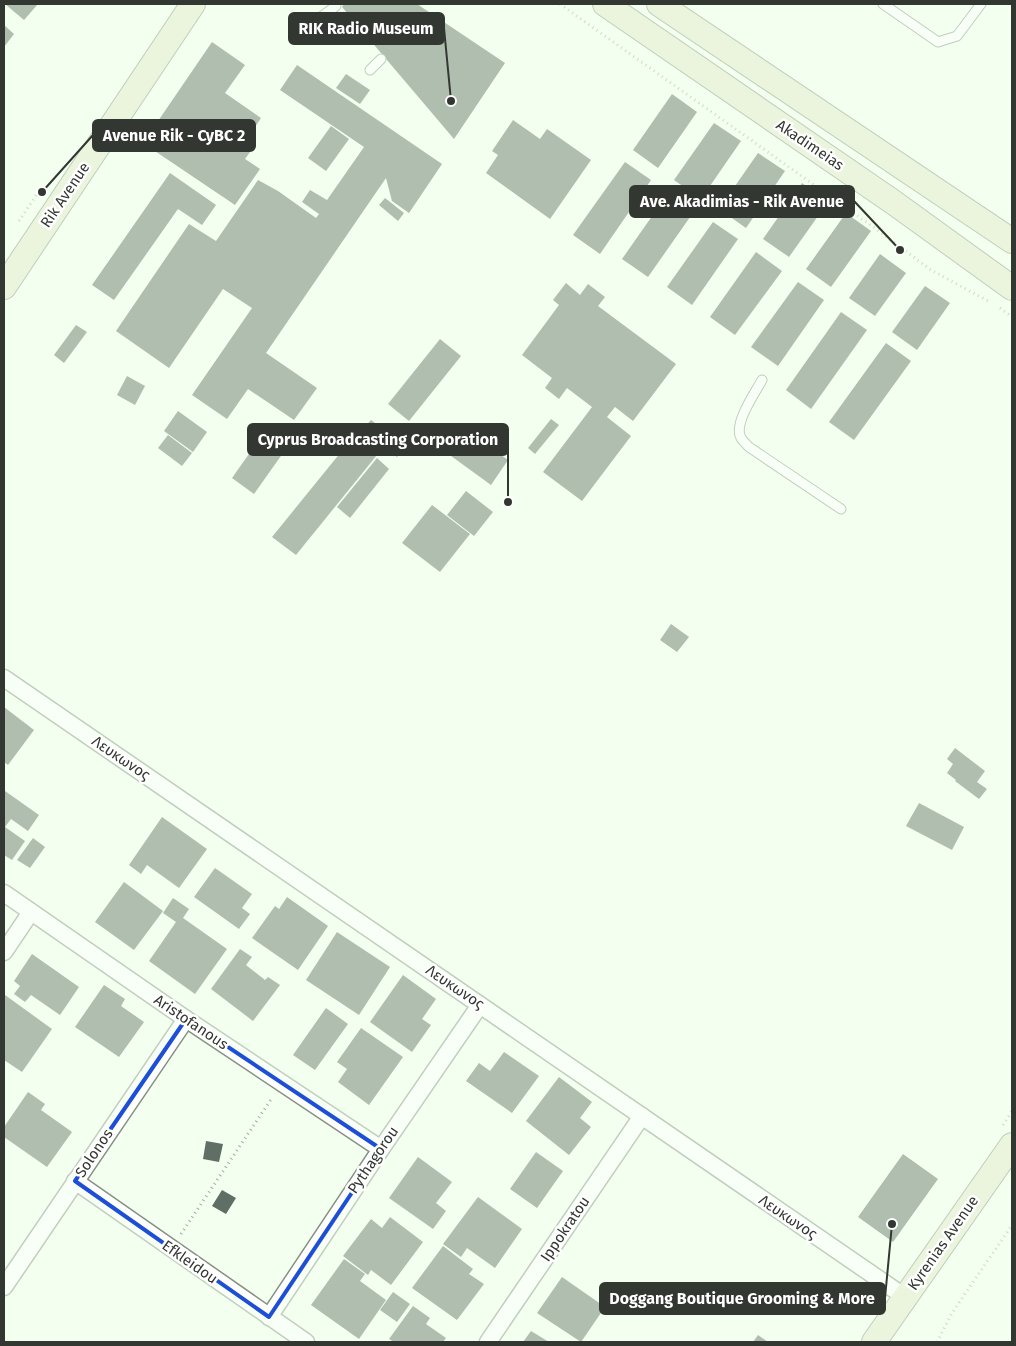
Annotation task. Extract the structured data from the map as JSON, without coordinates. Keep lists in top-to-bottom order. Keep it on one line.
{"streets":{"main road":["Akadimeias","Rik Avenue","Kyrenias Avenue"],"street":["Λευκωνος","Aristofanous","Solonos","Pythagorou","Ippokratou","Efkleidou"]},"crossings":[["Λευκωνος","Pythagorou"],["Λευκωνος","Ippokratou"],["Λευκωνος","Kyrenias Avenue"],["Aristofanous","Solonos"],["Aristofanous","Pythagorou"],["Solonos","Efkleidou"],["Pythagorou","Efkleidou"]],"places":["RIK Radio Museum","Avenue Rik - CyBC 2","Ave. Akadimias - Rik Avenue","Cyprus Broadcasting Corporation","Doggang Boutique Grooming & More"]}
